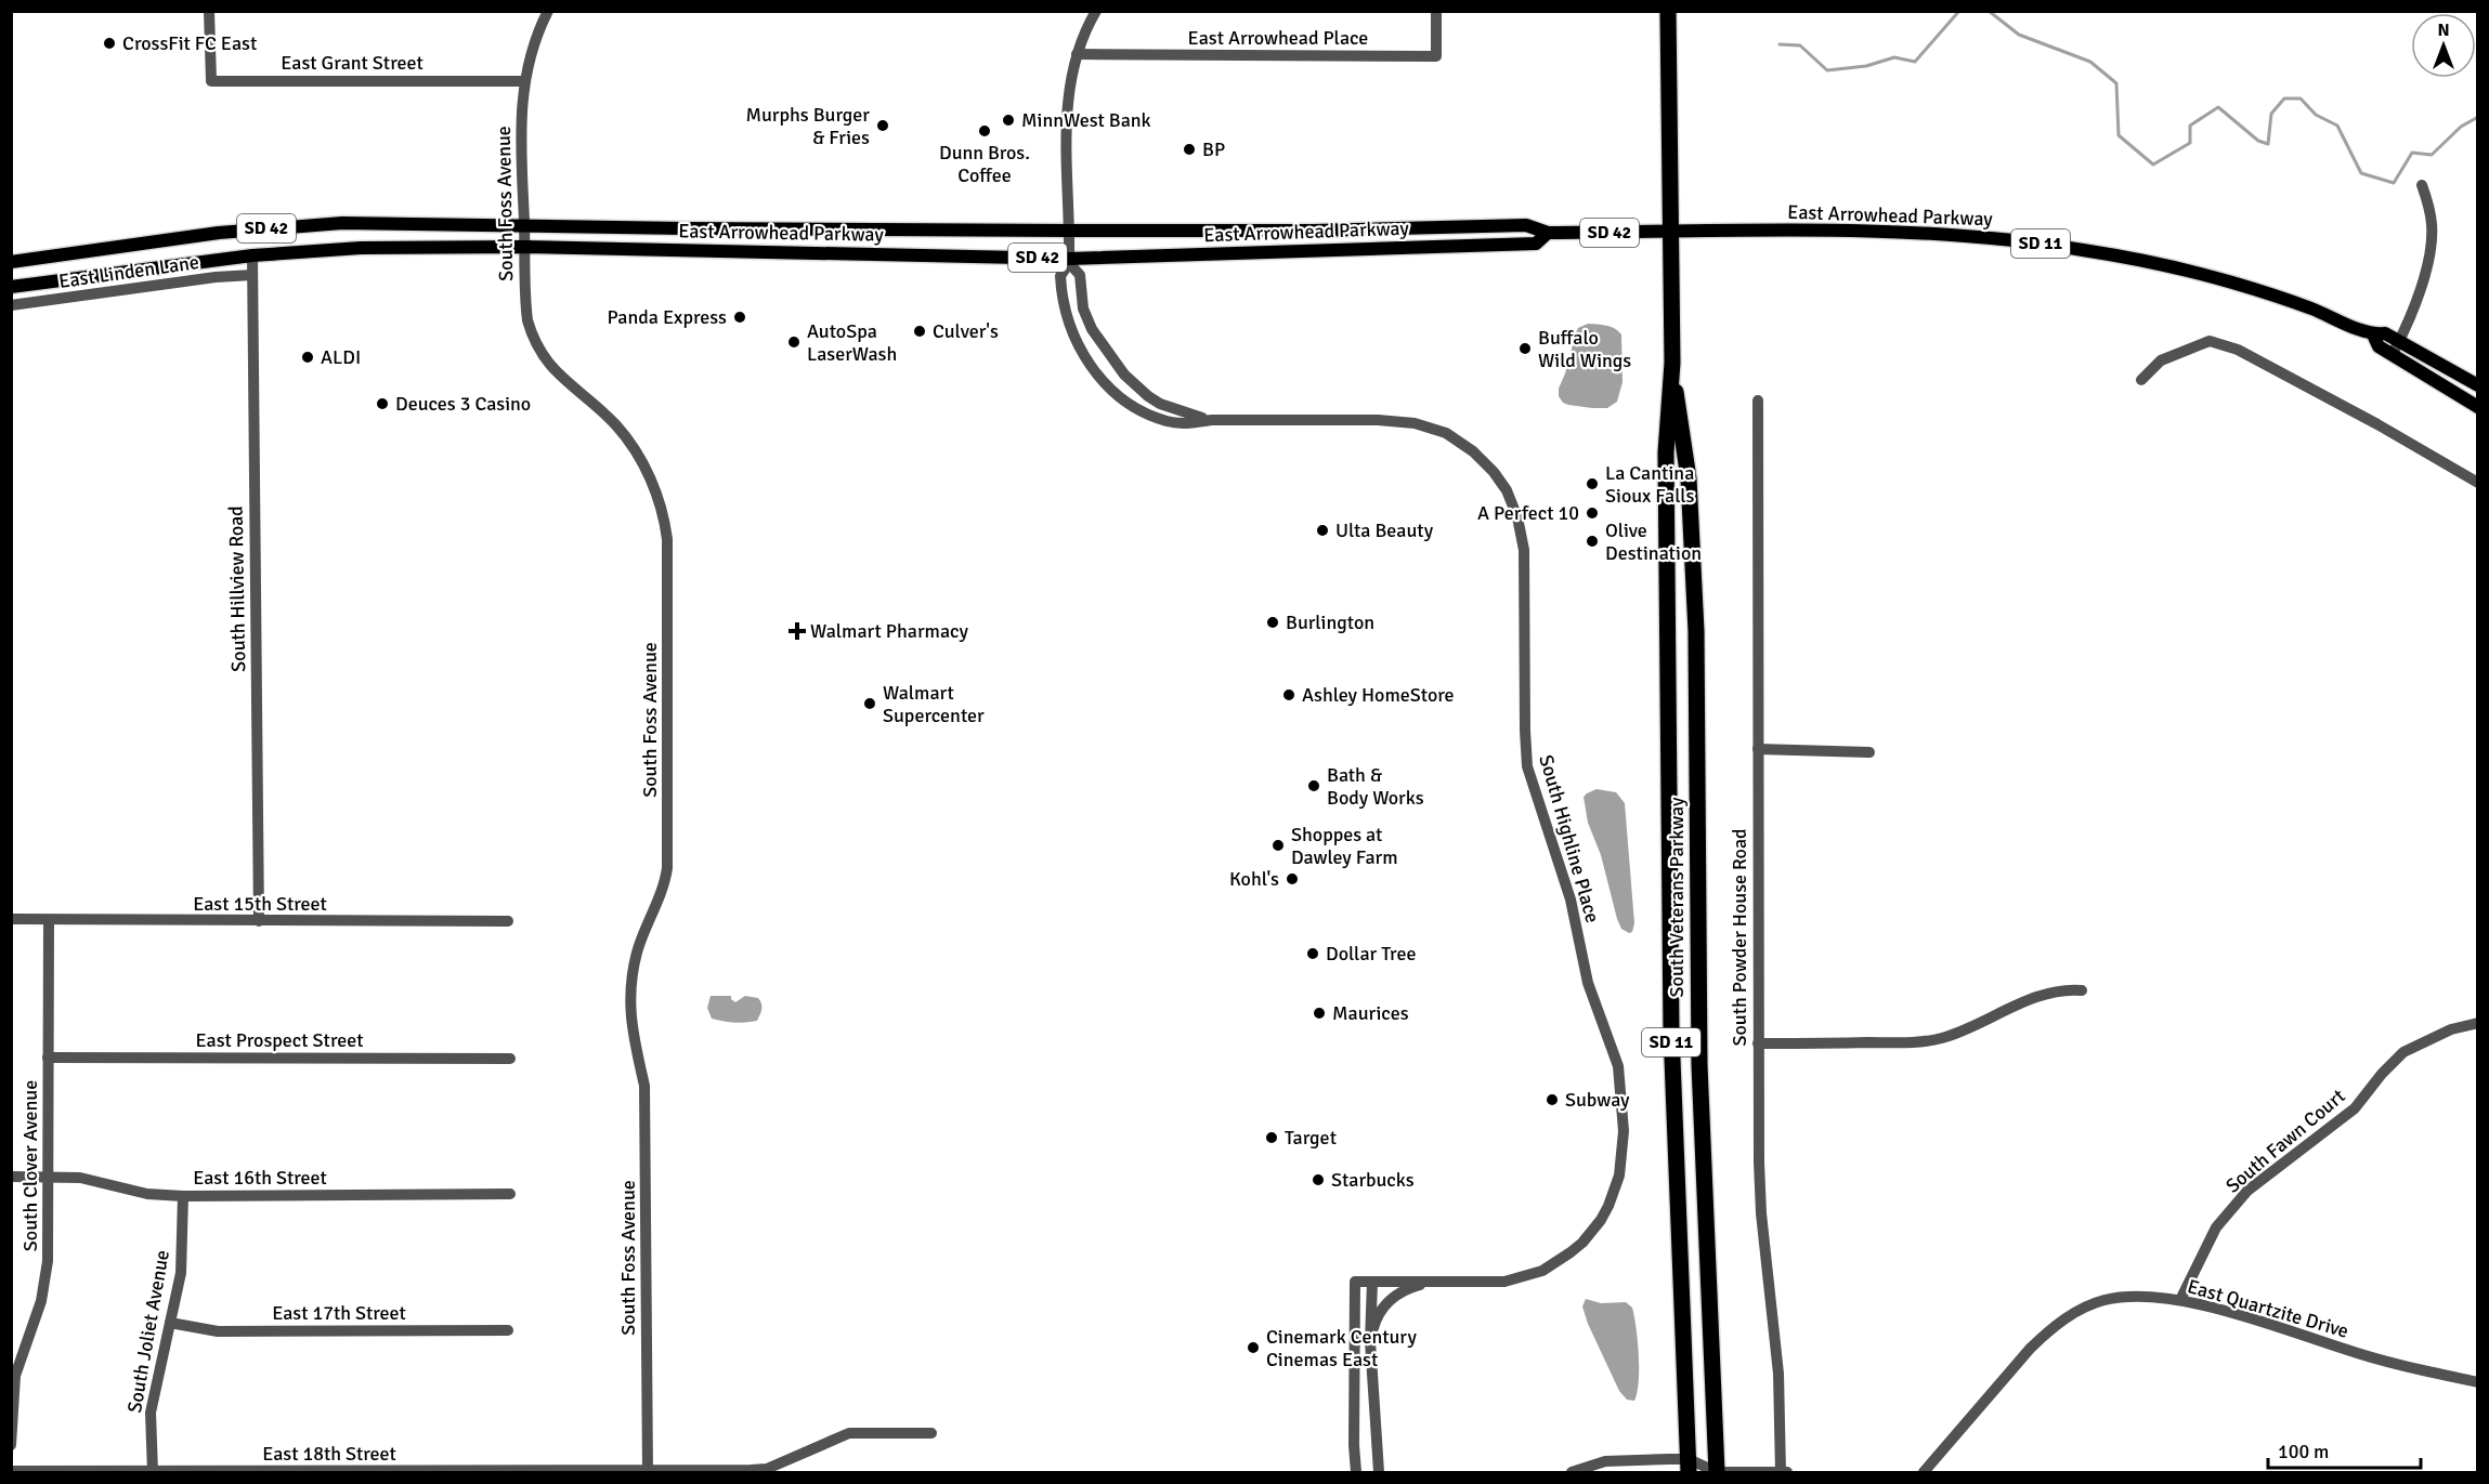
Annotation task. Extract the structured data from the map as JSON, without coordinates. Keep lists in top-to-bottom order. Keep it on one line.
{"streets":{"highway":["SD 11","South Veterans Parkway"],"main road":["East Arrowhead Parkway","SD 42"],"street":["East Arrowhead Place","East Grant Street","South Foss Avenue","East Linden Lane","South Hillview Road","South Highline Place","East 15th Street","South Powder House Road","East Prospect Street","South Fawn Court","South Clover Avenue","East 16th Street","East Quartzite Drive","East 17th Street","South Joliet Avenue","East 18th Street"]},"crossings":[["East Arrowhead Place","South Highline Place"],["East Grant Street","South Foss Avenue"],["South Foss Avenue","East Arrowhead Parkway"],["South Foss Avenue","East 18th Street"],["East Arrowhead Parkway","South Hillview Road"],["East Arrowhead Parkway","South Highline Place"],["East Arrowhead Parkway","South Veterans Parkway"],["East Linden Lane","South Hillview Road"],["South Hillview Road","East 15th Street"],["East 15th Street","South Clover Avenue"],["East Prospect Street","South Clover Avenue"],["South Fawn Court","East Quartzite Drive"],["South Clover Avenue","East 16th Street"],["East 16th Street","South Joliet Avenue"],["East 17th Street","South Joliet Avenue"],["South Joliet Avenue","East 18th Street"]],"places":{"other":["CrossFit FC East","MinnWest Bank","Murphs Burger & Fries","Dunn Bros. Coffee","BP","Panda Express","Culver's","AutoSpa LaserWash","Buffalo Wild Wings","ALDI","Deuces 3 Casino","La Cantina Sioux Falls","A Perfect 10","Ulta Beauty","Olive Destination","Burlington","Ashley HomeStore","Walmart Supercenter","Bath & Body Works","Shoppes at Dawley Farm","Kohl's","Dollar Tree","Maurices","Subway","Target","Starbucks","Cinemark Century Cinemas East"],"health":["Walmart Pharmacy"]},"scale_bar":"100 m","north":"top"}
